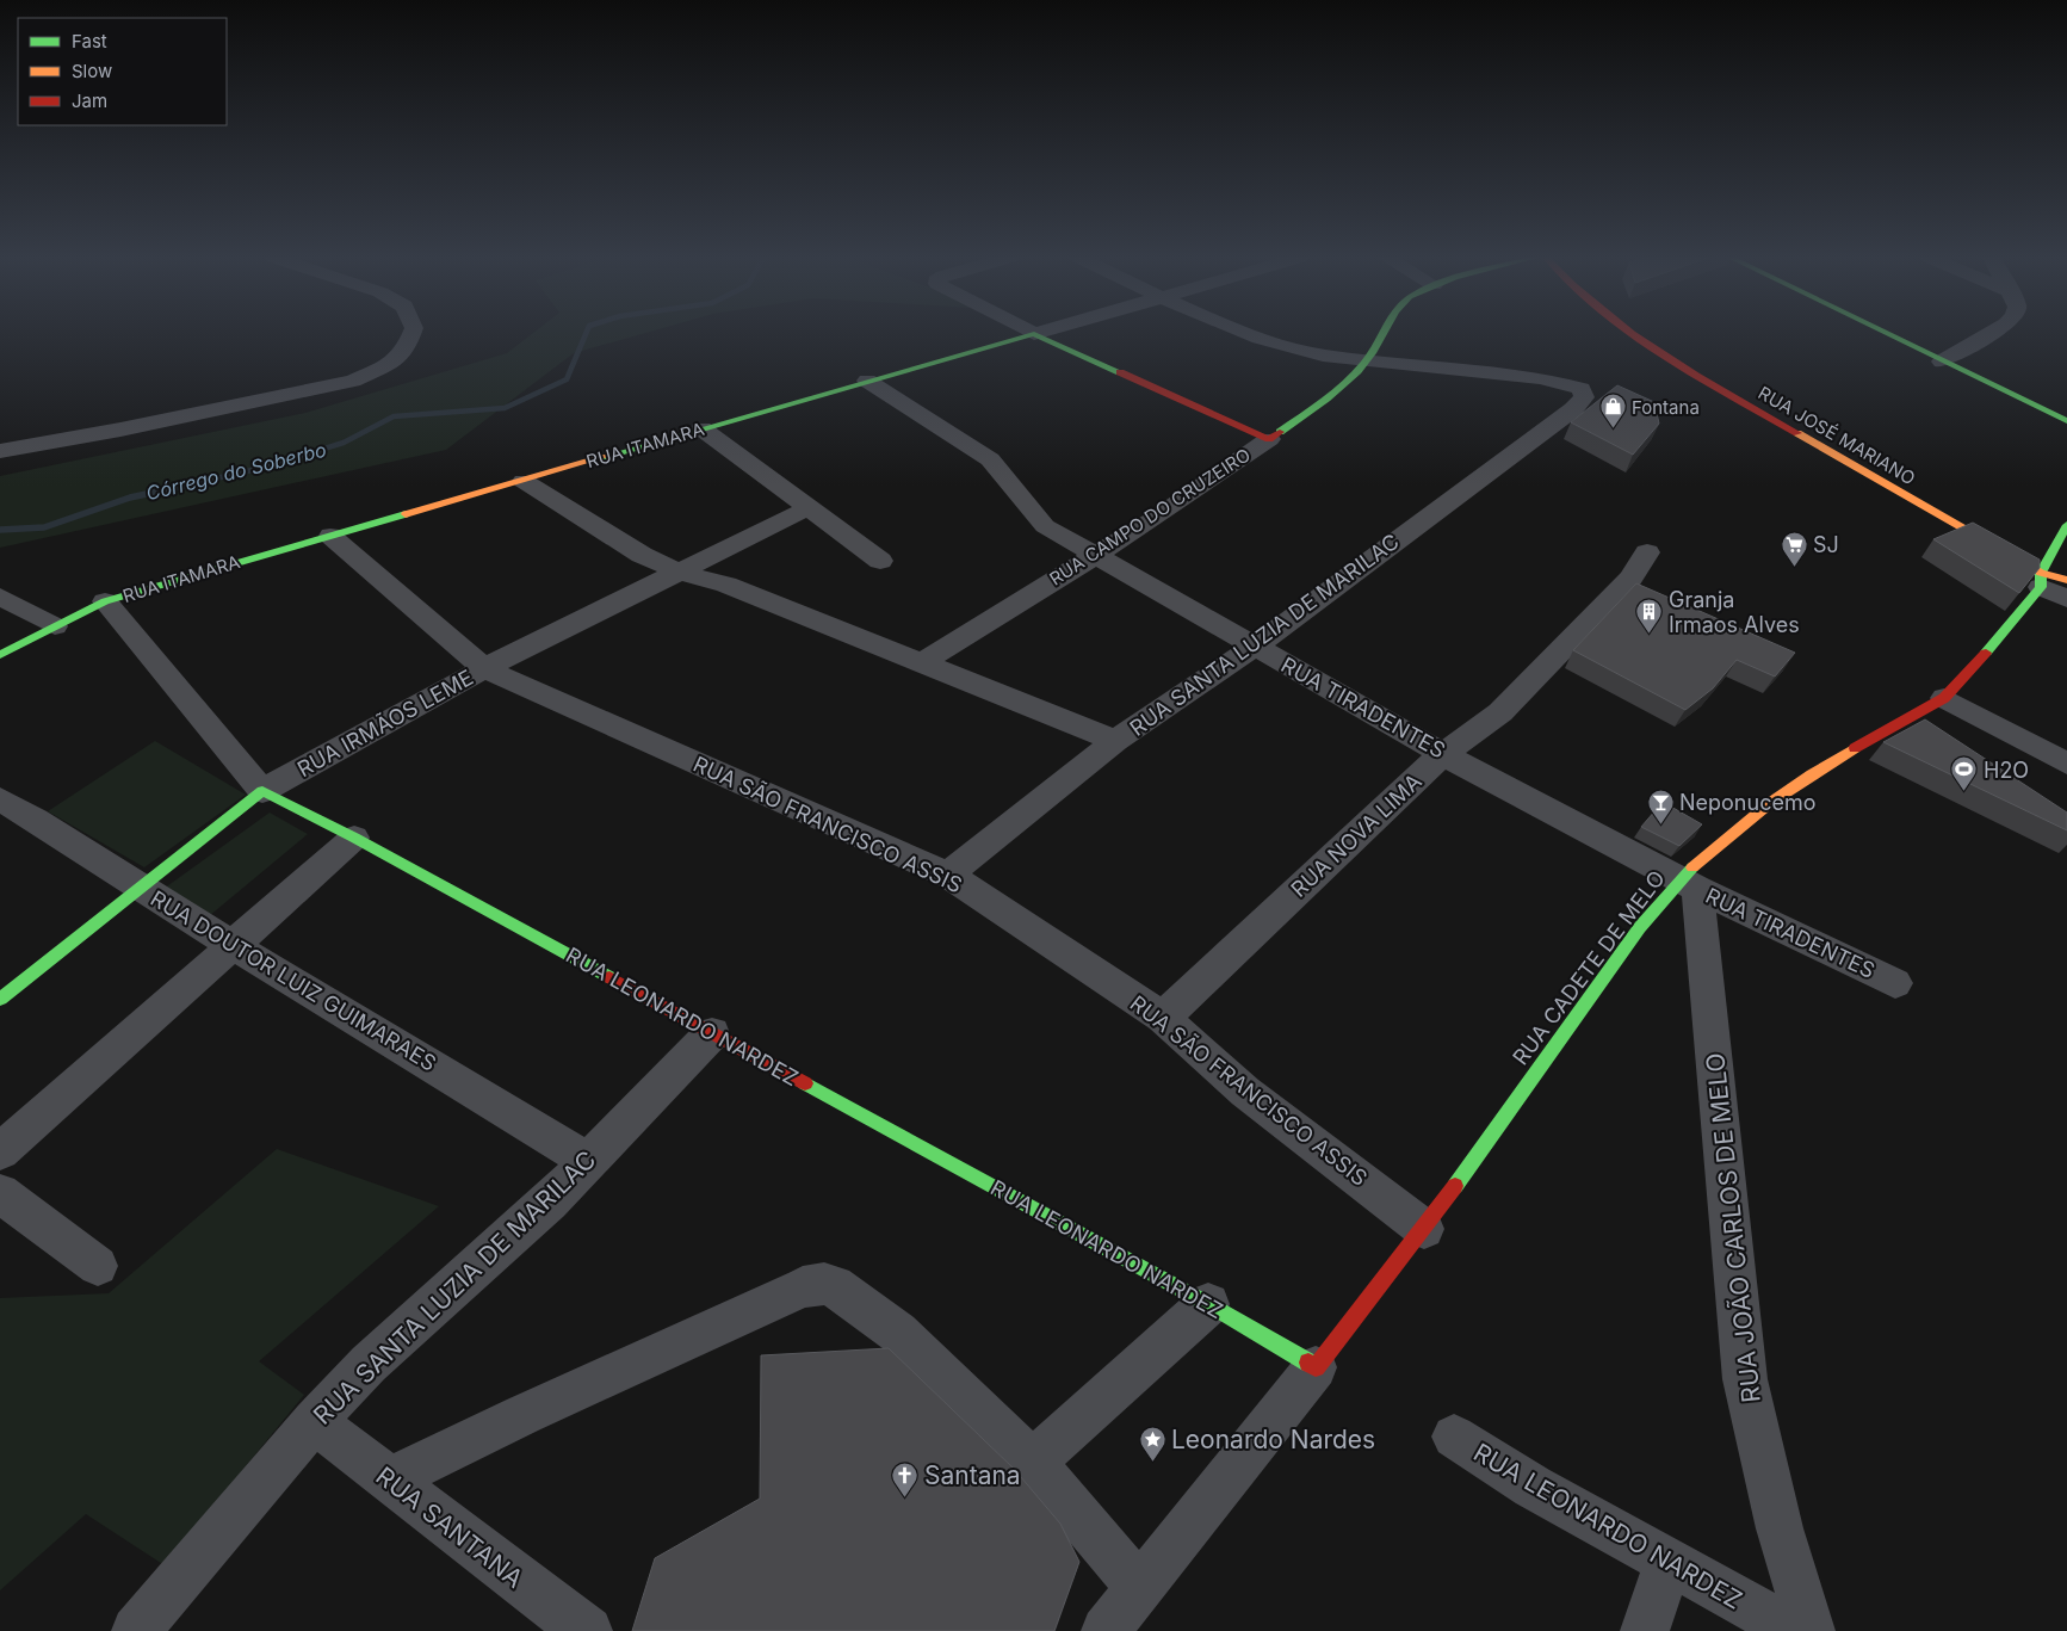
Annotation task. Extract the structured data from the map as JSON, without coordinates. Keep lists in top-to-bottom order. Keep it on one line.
{"streets":{"street":["RUA JOSÉ MARIANO","RUA ITAMARA","RUA CAMPO DO CRUZEIRO","RUA SANTA LUZIA DE MARILAC","RUA TIRADENTES","RUA IRMÃOS LEME","RUA SÃO FRANCISCO ASSIS","RUA NOVA LIMA","RUA CADETE DE MELO","RUA DOUTOR LUIZ GUIMARAES","RUA LEONARDO NARDEZ","RUA JOÃO CARLOS DE MELO","RUA SANTANA"]},"crossings":[["RUA JOSÉ MARIANO","RUA CADETE DE MELO"],["RUA ITAMARA","RUA TIRADENTES"],["RUA ITAMARA","RUA SÃO FRANCISCO ASSIS"],["RUA ITAMARA","RUA LEONARDO NARDEZ"],["RUA CAMPO DO CRUZEIRO","RUA TIRADENTES"],["RUA SANTA LUZIA DE MARILAC","RUA TIRADENTES"],["RUA SANTA LUZIA DE MARILAC","RUA SÃO FRANCISCO ASSIS"],["RUA SANTA LUZIA DE MARILAC","RUA DOUTOR LUIZ GUIMARAES"],["RUA SANTA LUZIA DE MARILAC","RUA LEONARDO NARDEZ"],["RUA SANTA LUZIA DE MARILAC","RUA SANTANA"],["RUA TIRADENTES","RUA NOVA LIMA"],["RUA TIRADENTES","RUA CADETE DE MELO"],["RUA TIRADENTES","RUA JOÃO CARLOS DE MELO"],["RUA IRMÃOS LEME","RUA SÃO FRANCISCO ASSIS"],["RUA IRMÃOS LEME","RUA DOUTOR LUIZ GUIMARAES"],["RUA IRMÃOS LEME","RUA LEONARDO NARDEZ"],["RUA SÃO FRANCISCO ASSIS","RUA NOVA LIMA"],["RUA SÃO FRANCISCO ASSIS","RUA CADETE DE MELO"],["RUA CADETE DE MELO","RUA LEONARDO NARDEZ"],["RUA CADETE DE MELO","RUA JOÃO CARLOS DE MELO"]],"water":["Córrego do Soberbo"],"places":{"shop":["Fontana"],"supermarket":["SJ"],"building":["Granja Irmaos Alves"],"sports":["H2O"],"bar":["Neponucemo"],"place":["Leonardo Nardes"],"church":["Santana"]},"legend":["Fast","Slow","Jam"]}
